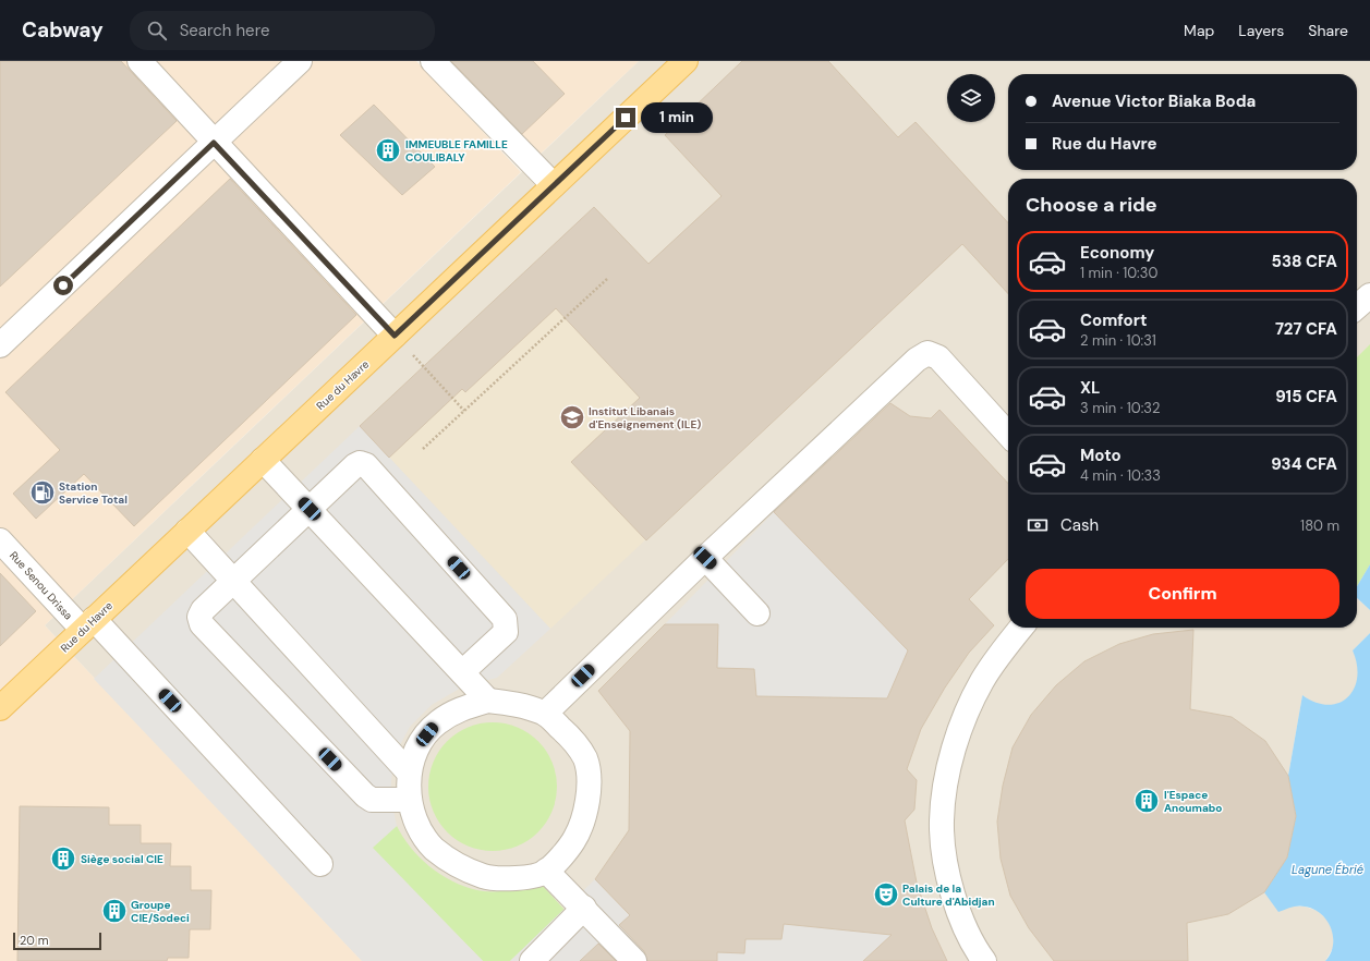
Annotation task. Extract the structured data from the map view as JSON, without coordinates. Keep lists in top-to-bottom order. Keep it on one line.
{"streets":{"main road":["Rue du Havre"],"street":["Rue Senou Drissa"]},"crossings":[["Rue du Havre","Rue Senou Drissa"]],"water":["Lagune Ébrié"],"places":{"building":["IMMEUBLE FAMILLE COULIBALY","l'Espace Anoumabo","Siège social CIE","Groupe CIE/Sodeci"],"school or university":["Institut Libanais d'Enseignement (ILE)"],"fuel station":["Station Service Total"],"theatre":["Palais de la Culture d'Abidjan"]},"scale_bar":"20 m","page":{"header":"Cabway","search":"Search here","nav":["Map","Layers","Share"],"banner":["Avenue Victor Biaka Boda","Rue du Havre"],"bubble":"1 min","heading":"Choose a ride","list":[{"name":"Economy","note":"1 min · 10:30","value":"538 CFA"},{"name":"Comfort","note":"2 min · 10:31","value":"727 CFA"},{"name":"XL","note":"3 min · 10:32","value":"915 CFA"},{"name":"Moto","note":"4 min · 10:33","value":"934 CFA"}],"pay":["Cash","180 m"],"buttons":"Confirm","scale":"20 m"}}
